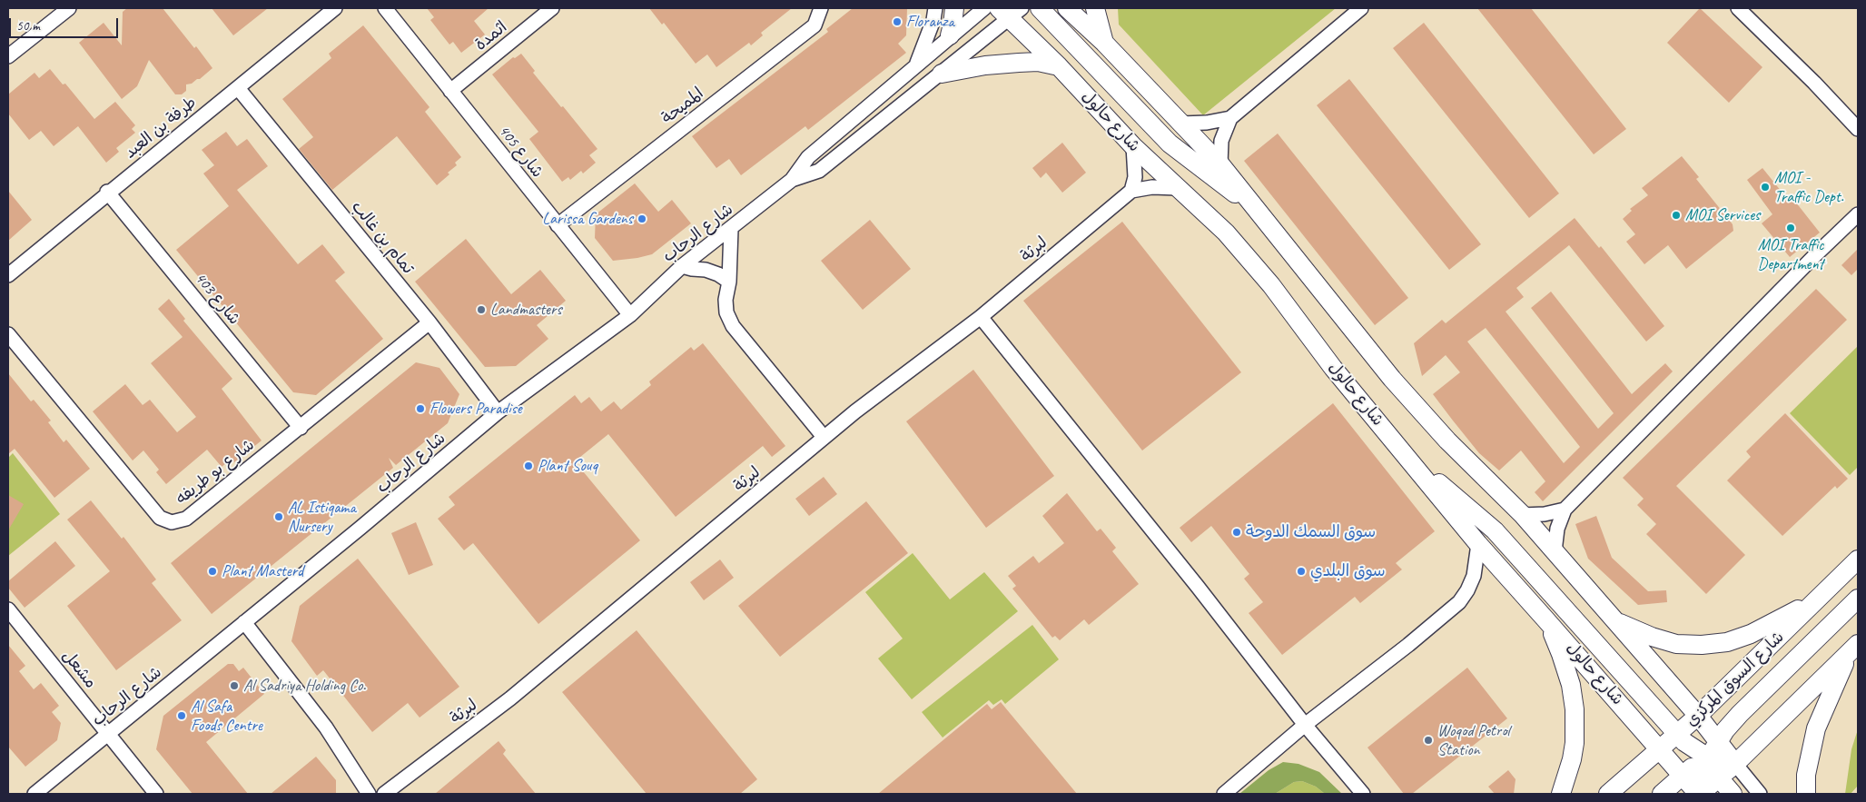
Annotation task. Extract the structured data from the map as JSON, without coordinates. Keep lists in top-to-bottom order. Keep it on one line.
{"streets":{"main road":["شارع حالول","شارع السوق المركزي"],"street":["اثمدة","المميحة","طرفة بن العبد","شارع 405","شارع الرحاب","تمام بن غالب","لبرثة","شارع 403","شارع بو طريفه","مشعل"]},"crossings":[["اثمدة","شارع 405"],["المميحة","شارع 405"],["شارع حالول","شارع الرحاب"],["شارع حالول","شارع السوق المركزي"],["طرفة بن العبد","تمام بن غالب"],["طرفة بن العبد","شارع 403"],["شارع 405","شارع الرحاب"],["شارع الرحاب","تمام بن غالب"],["شارع الرحاب","مشعل"],["تمام بن غالب","شارع بو طريفه"],["شارع 403","شارع بو طريفه"]],"places":["Floranza","MOI - Traffic Dept.","MOI Services","Larissa Gardens","MOI Traffic Department","Landmasters","Flowers Paradise","Plant Souq","AL Istiqama Nursery","سوق السمك الدوحة","Plant Masterd","سوق البلدي","Al Sadriya Holding Co.","Al Safa Foods Centre","Woqod Petrol Station"],"scale_bar":"50 m"}
